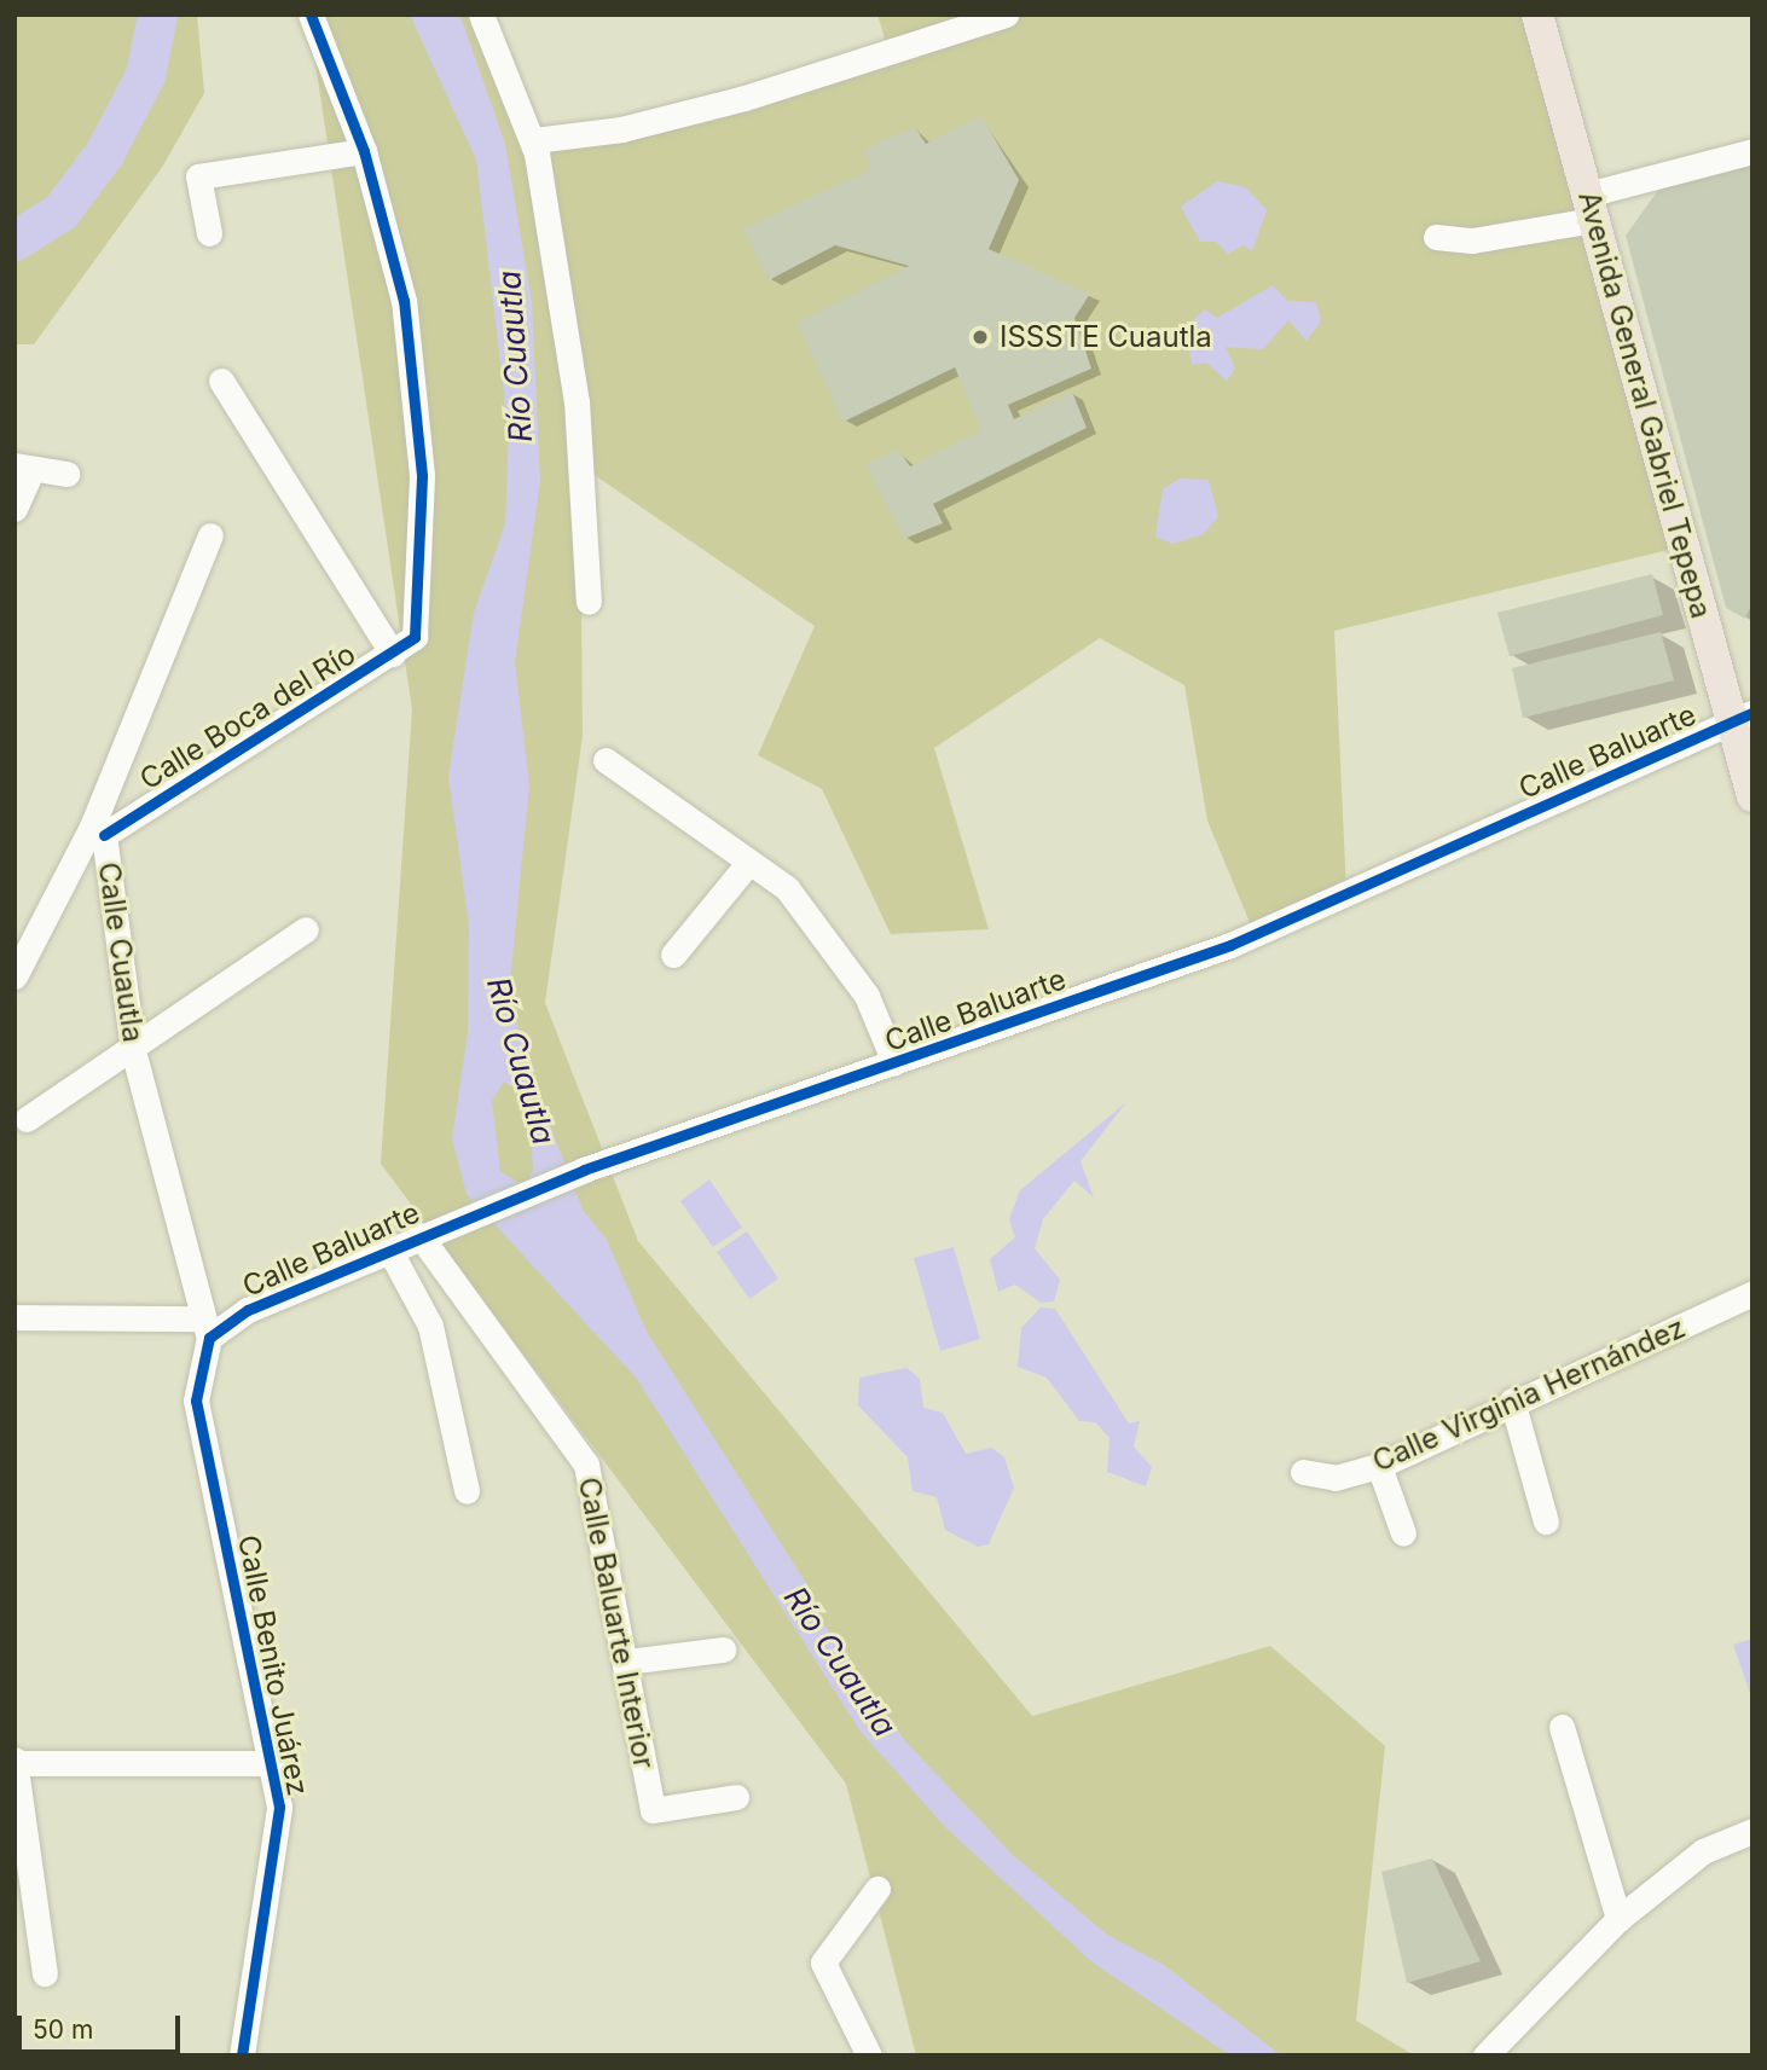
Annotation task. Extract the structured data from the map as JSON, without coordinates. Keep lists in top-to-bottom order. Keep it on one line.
{"streets":{"main road":["Avenida General Gabriel Tepepa"],"street":["Calle Boca del Río","Calle Baluarte","Calle Cuautla","Calle Virginia Hernández","Calle Baluarte Interior","Calle Benito Juárez"]},"crossings":[["Avenida General Gabriel Tepepa","Calle Baluarte"],["Calle Boca del Río","Calle Cuautla"],["Calle Baluarte","Calle Cuautla"],["Calle Baluarte","Calle Baluarte Interior"],["Calle Baluarte","Calle Benito Juárez"],["Calle Cuautla","Calle Benito Juárez"]],"water":["Río Cuautla"],"places":["ISSSTE Cuautla"],"scale_bar":"50 m"}
